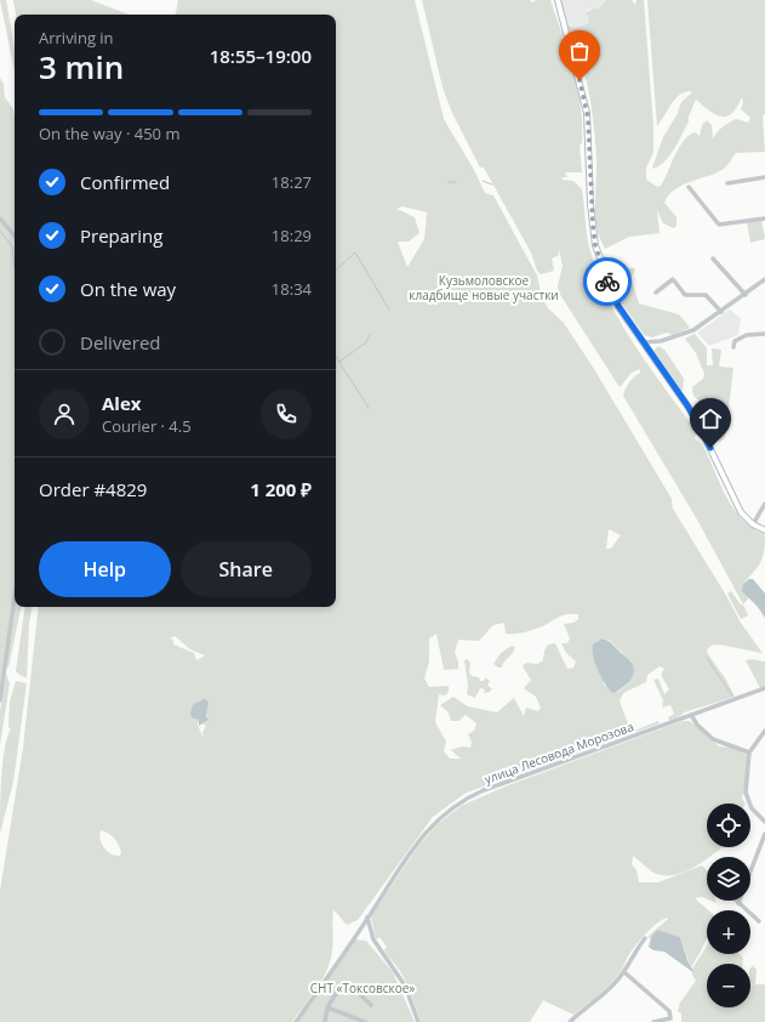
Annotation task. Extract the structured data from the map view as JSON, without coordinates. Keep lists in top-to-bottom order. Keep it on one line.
{"streets":{"street":["улица Лесовода Морозова"]},"parks":["Кузьмоловское кладбище новые участки","СНТ «Токсовское»"],"page":{"heading":["3 min","Arriving in","18:55–19:00"],"panel":["Alex","Courier · 4.5","Order #4829","1 200 ₽"],"bar":"On the way · 450 m","list":[["Confirmed","18:27"],["Preparing","18:29"],["On the way","18:34"],"Delivered"],"buttons":["Help","Share"],"map_buttons":["+","−"]}}
